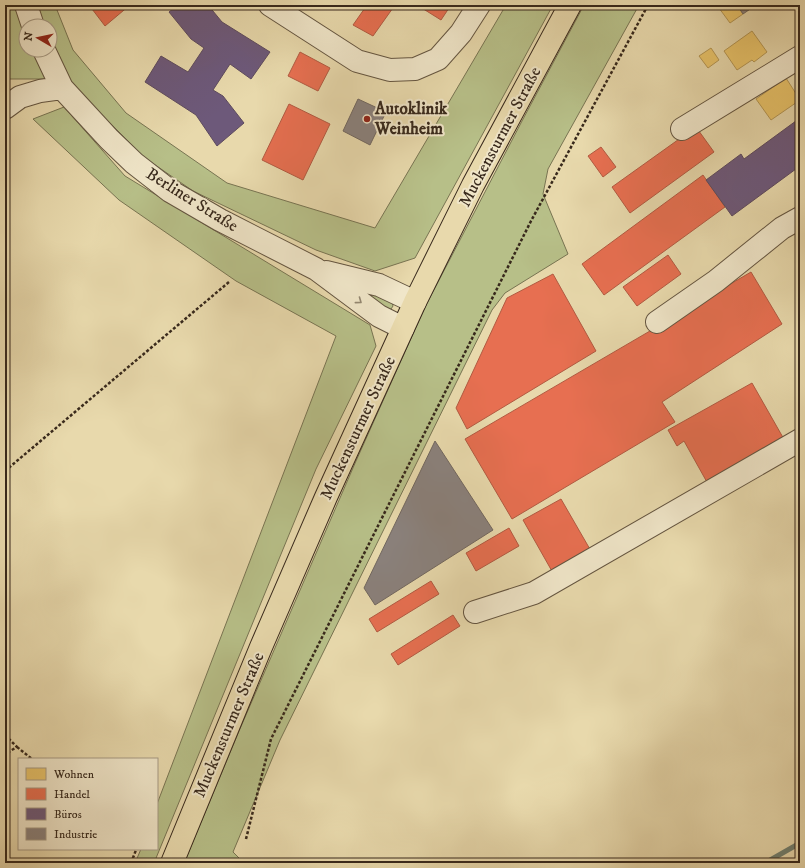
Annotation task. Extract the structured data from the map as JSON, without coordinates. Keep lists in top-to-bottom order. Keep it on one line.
{"streets":{"main road":["Muckensturmer Straße"],"street":["Berliner Straße"]},"crossings":[["Muckensturmer Straße","Berliner Straße"]],"places":["Autoklinik Weinheim"],"legend":["Wohnen","Handel","Büros","Industrie"],"north":"left"}
